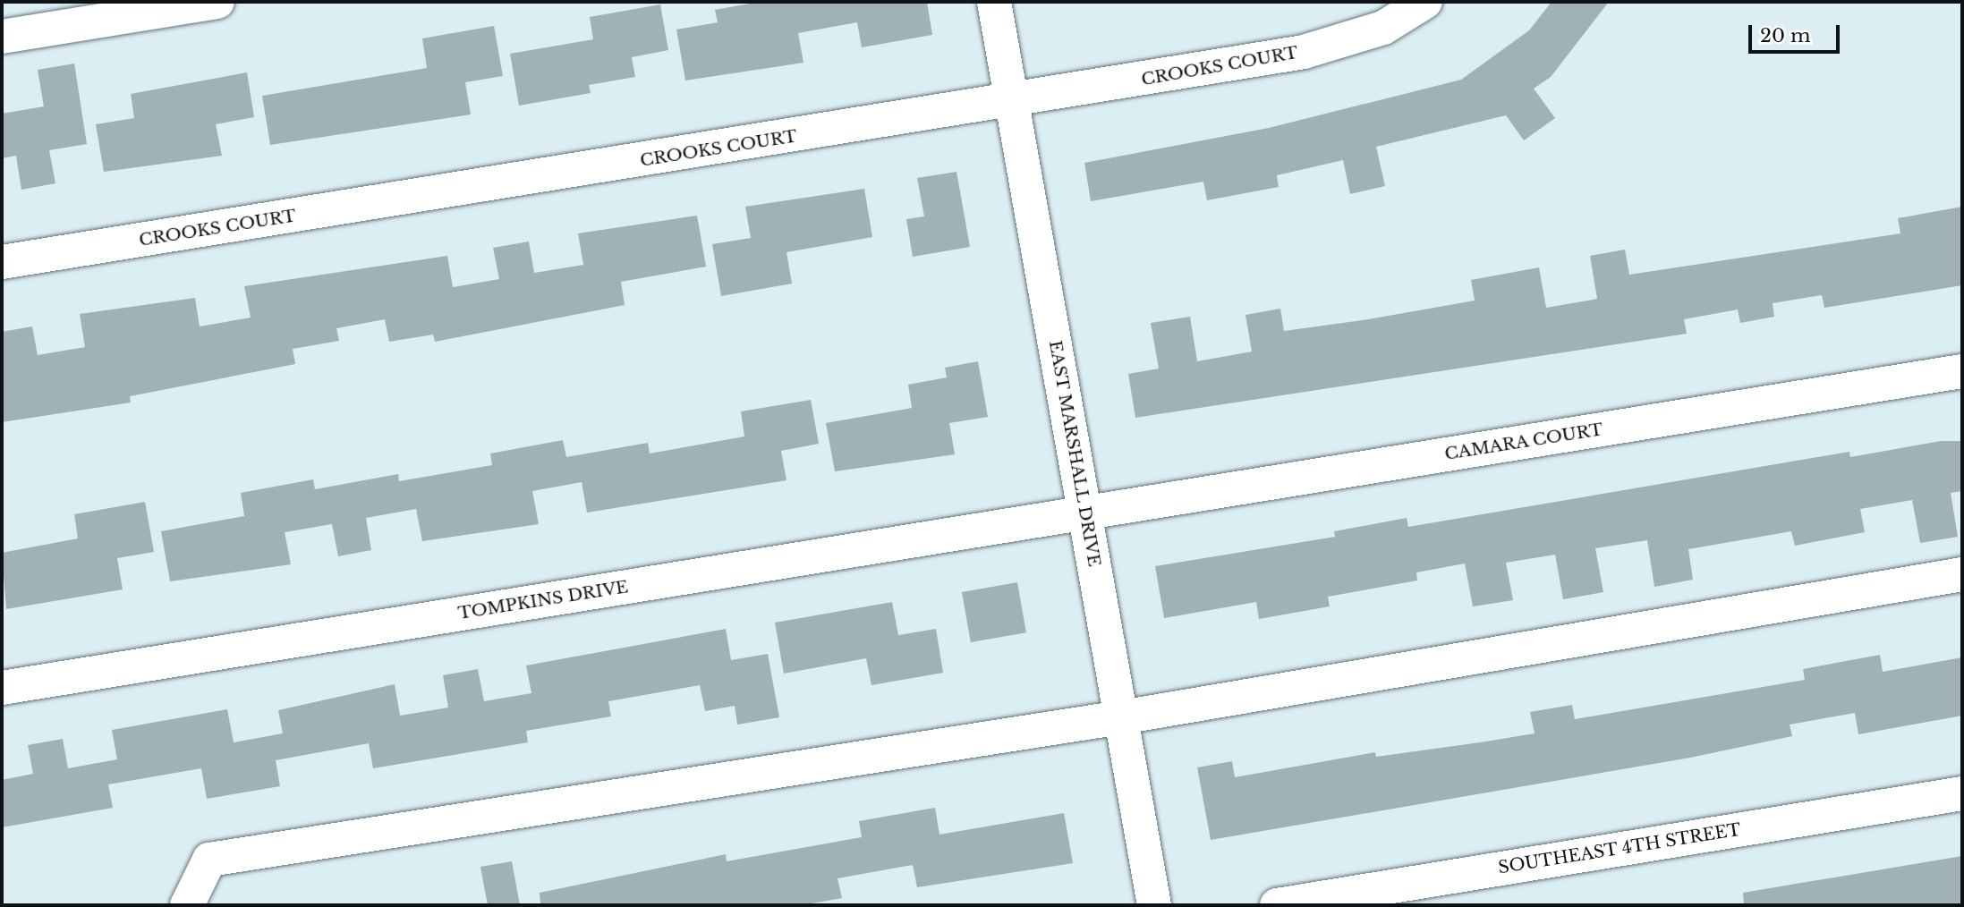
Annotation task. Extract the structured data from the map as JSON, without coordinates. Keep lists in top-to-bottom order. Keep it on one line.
{"streets":{"street":["CROOKS COURT","CAMARA COURT","EAST MARSHALL DRIVE","TOMPKINS DRIVE","SOUTHEAST 4TH STREET"]},"crossings":[["CROOKS COURT","EAST MARSHALL DRIVE"],["CAMARA COURT","EAST MARSHALL DRIVE"],["CAMARA COURT","TOMPKINS DRIVE"],["EAST MARSHALL DRIVE","TOMPKINS DRIVE"]],"scale_bar":"20 m"}
